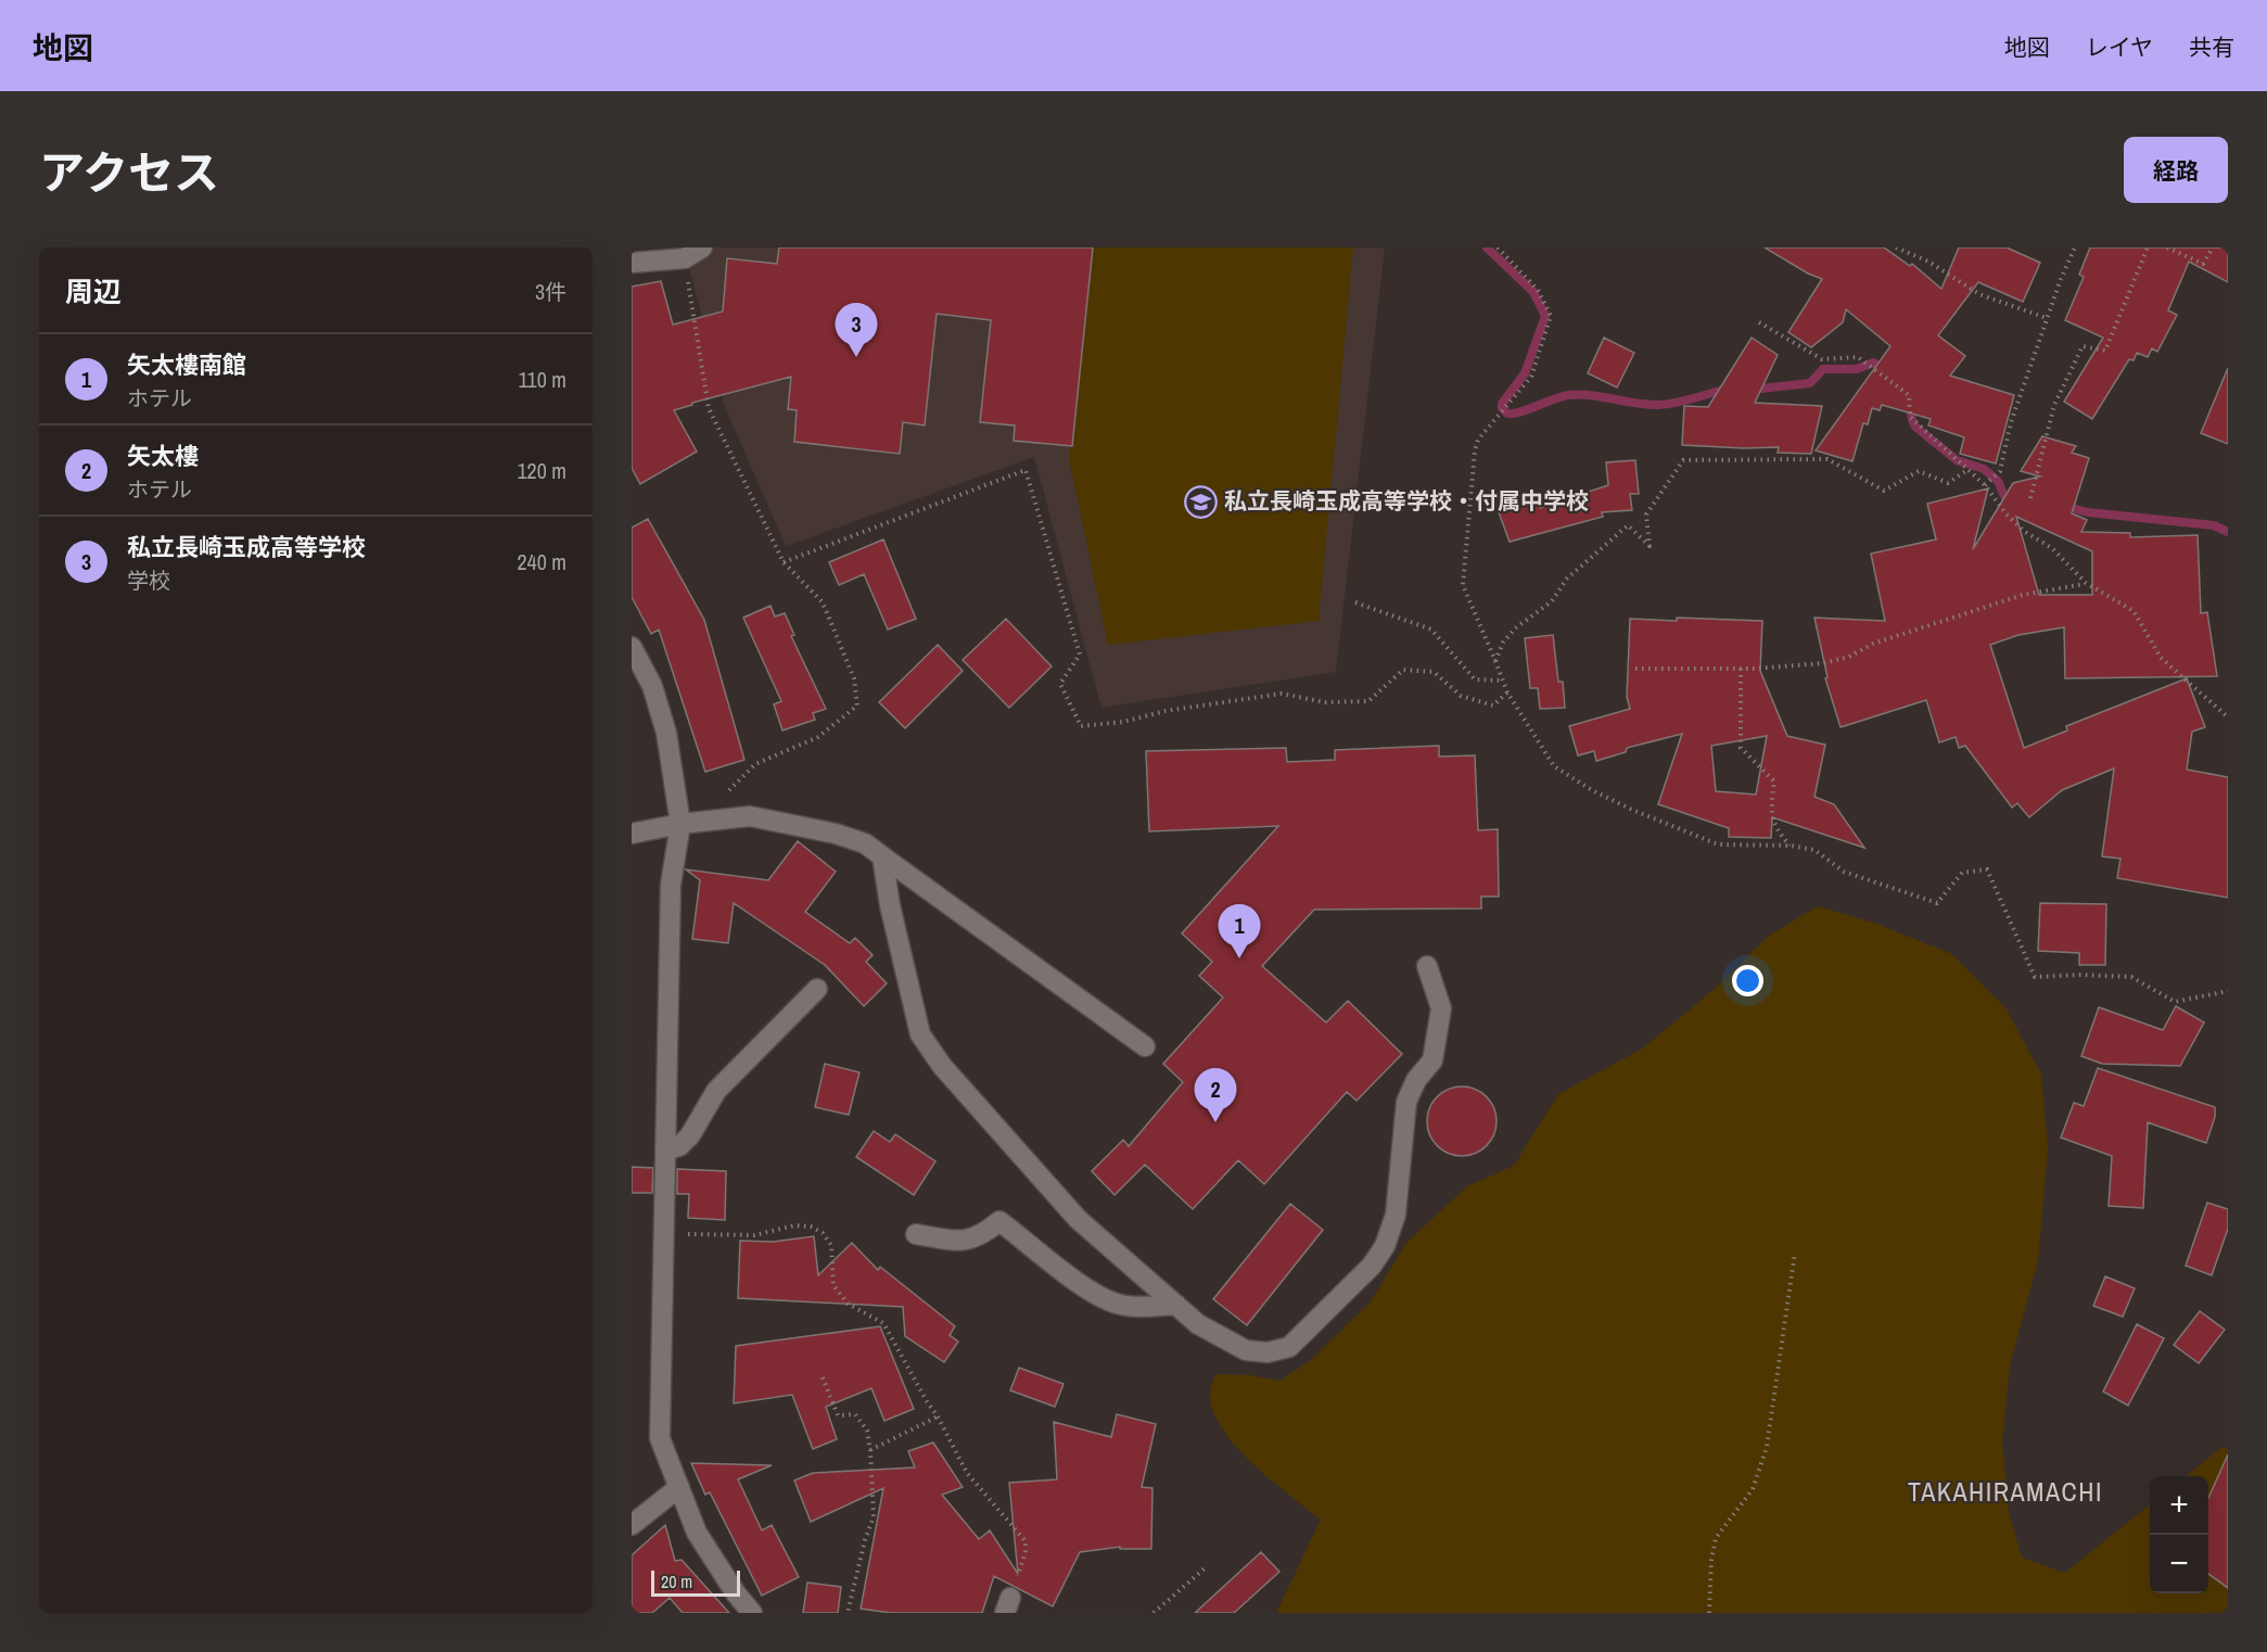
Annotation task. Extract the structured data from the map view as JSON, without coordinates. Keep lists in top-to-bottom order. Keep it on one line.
{"districts":["TAKAHIRAMACHI"],"places":{"school or university":["私立長崎玉成高等学校・付属中学校"]},"scale_bar":"20 m","page":{"header":"地図","nav":["地図","レイヤ","共有"],"title":"アクセス","buttons":"経路","heading":["周辺","3件"],"pins":["3","1","2"],"list":[{"mark":"1","name":"矢太樓南館","note":"ホテル","value":"110 m"},{"mark":"2","name":"矢太樓","note":"ホテル","value":"120 m"},{"mark":"3","name":"私立長崎玉成高等学校","note":"学校","value":"240 m"}],"map_buttons":["+","−"],"scale":"20 m"}}
